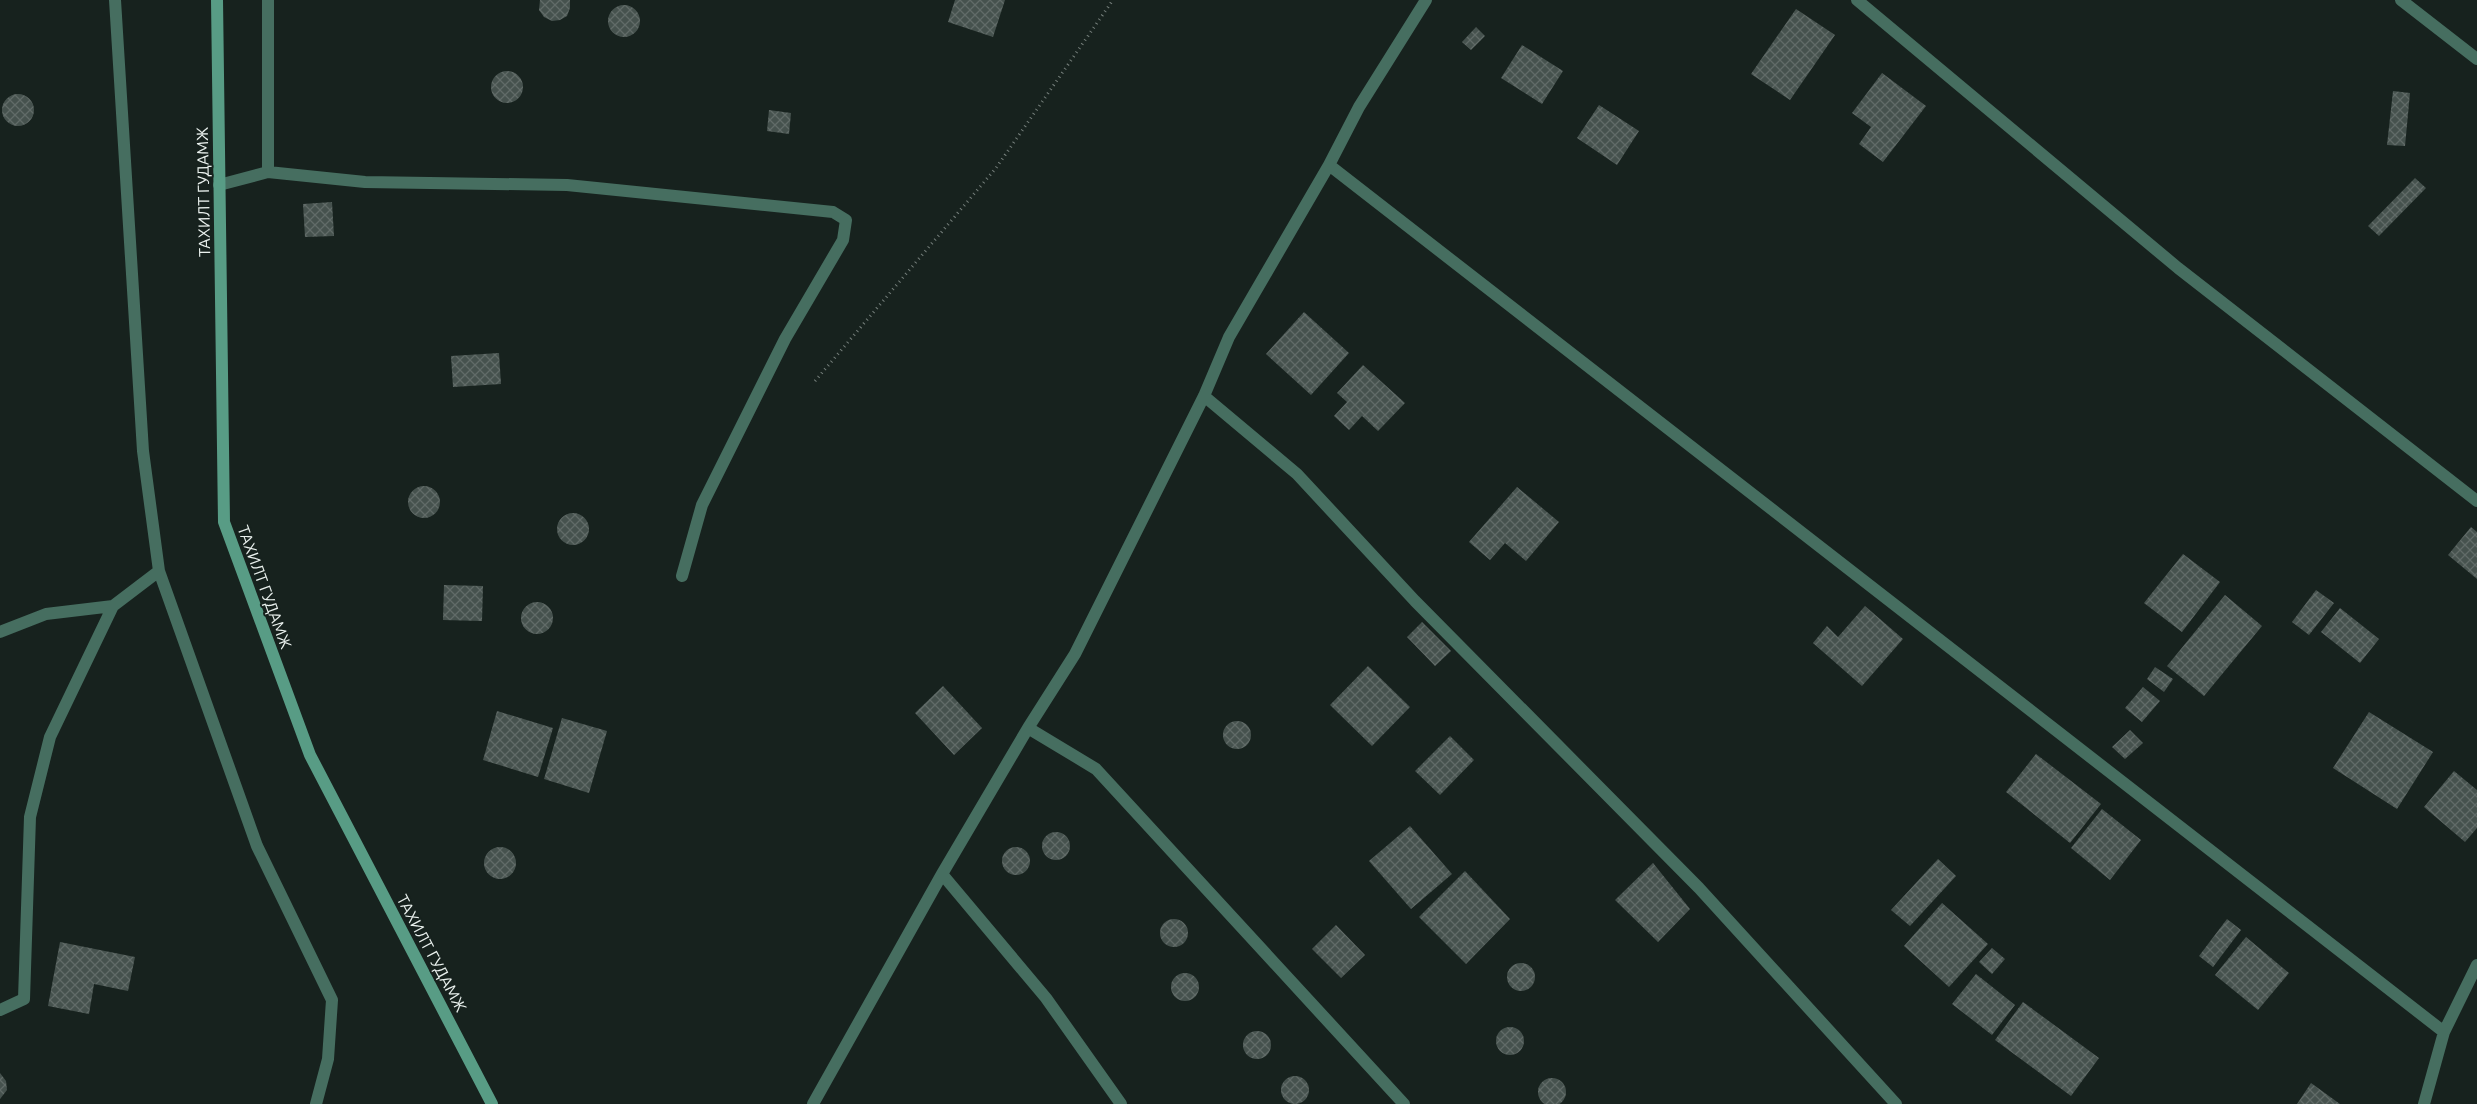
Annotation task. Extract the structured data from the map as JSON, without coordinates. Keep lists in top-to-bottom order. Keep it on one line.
{"streets":{"main road":["ТАХИЛТ ГУДАМЖ"]}}
